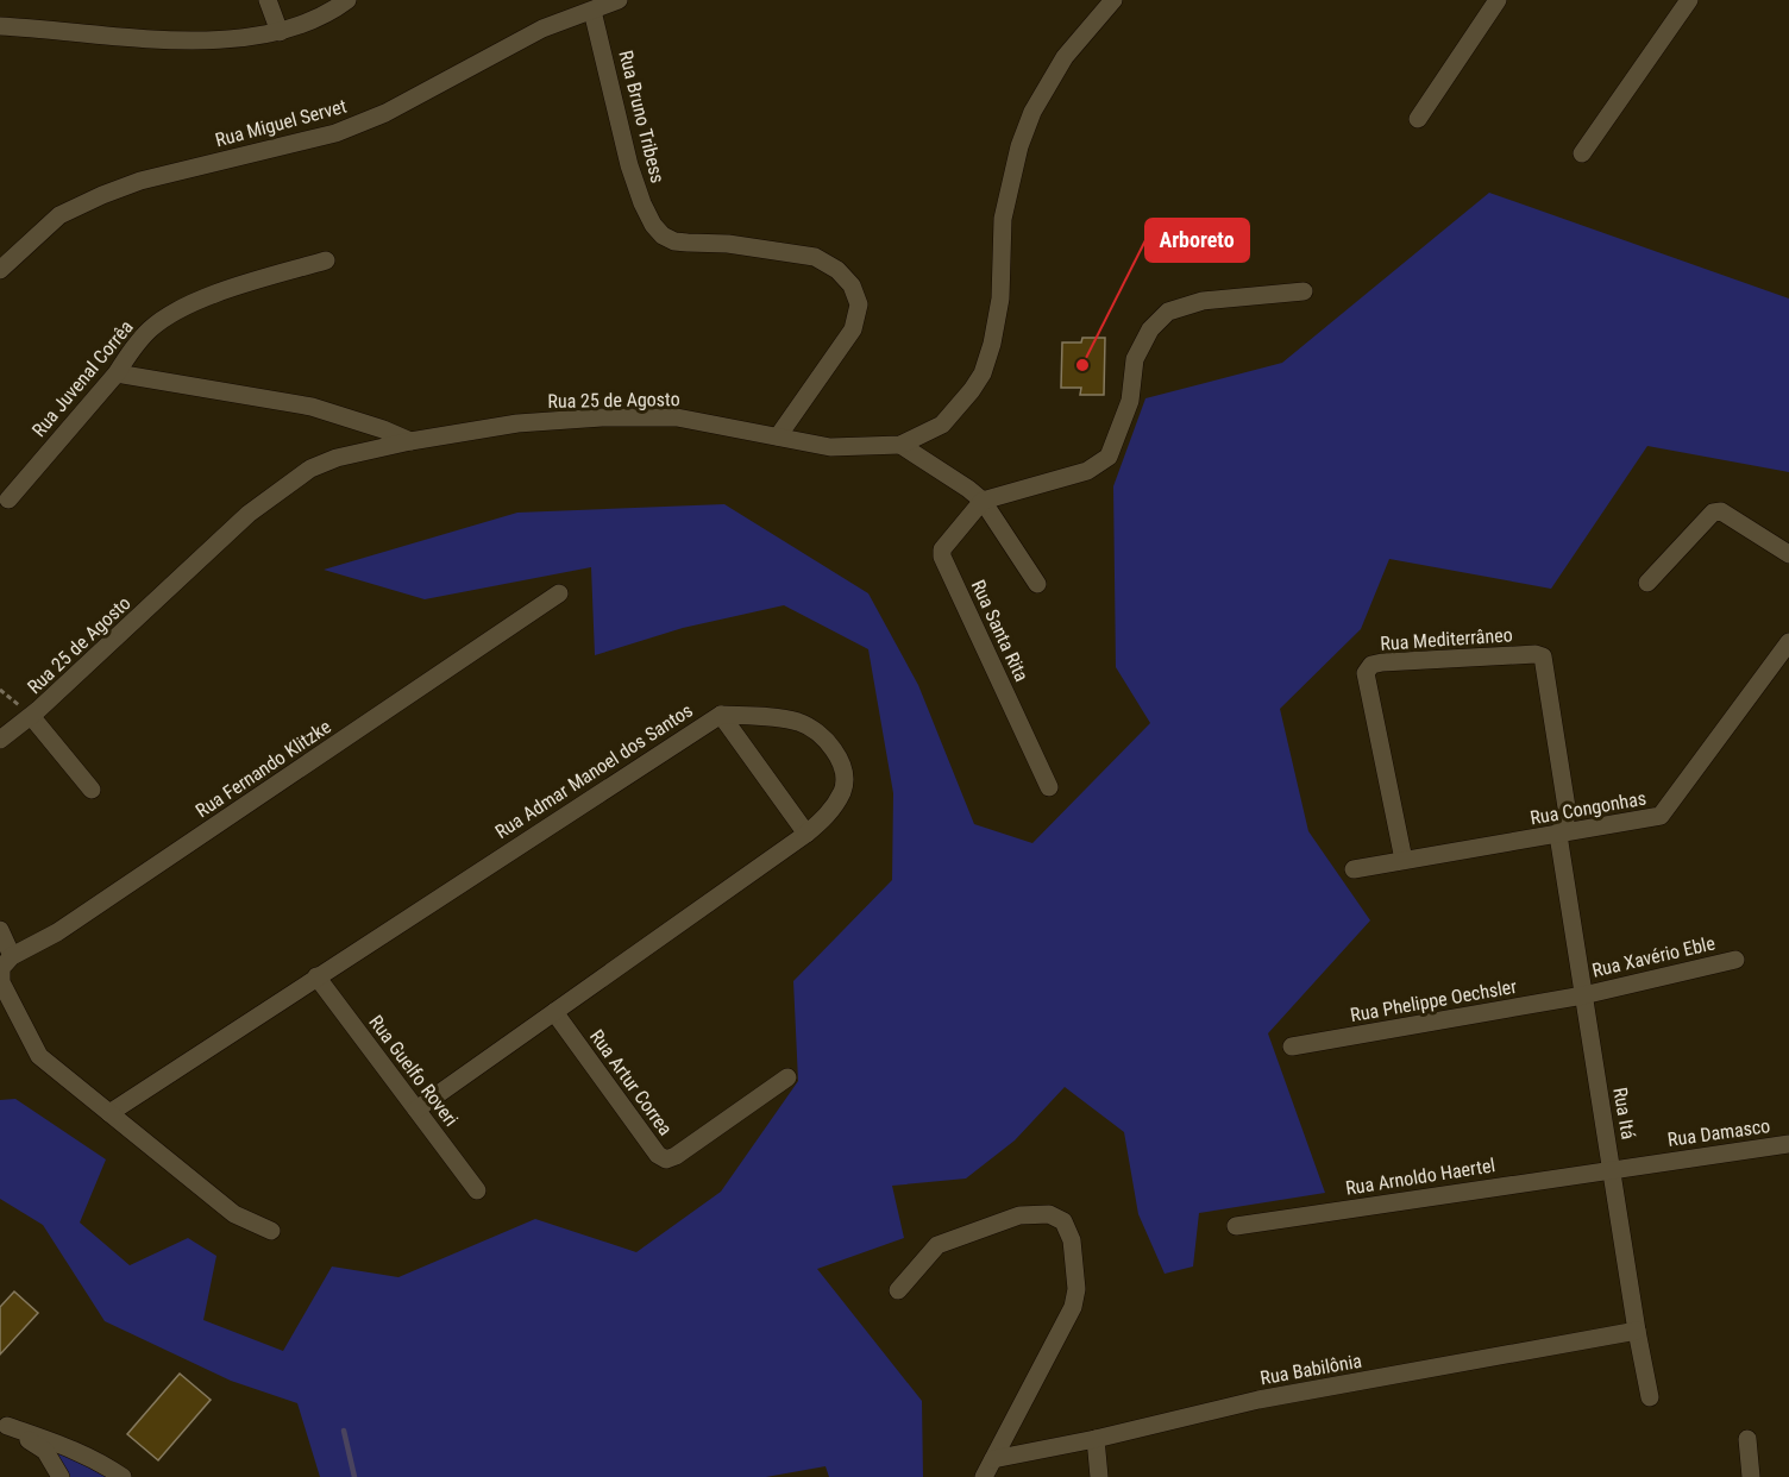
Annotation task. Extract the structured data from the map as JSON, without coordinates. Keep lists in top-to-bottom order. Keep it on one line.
{"streets":{"street":["Rua Bruno Tribess","Rua Miguel Servet","Rua Juvenal Corrêa","Rua 25 de Agosto","Rua Santa Rita","Rua Mediterrâneo","Rua Fernando Klitzke","Rua Admar Manoel dos Santos","Rua Congonhas","Rua Xavério Eble","Rua Phelippe Oechsler","Rua Guelfo Roveri","Rua Artur Correa","Rua Itá","Rua Damasco","Rua Arnoldo Haertel","Rua Babilônia"]},"crossings":[["Rua Bruno Tribess","Rua Miguel Servet"],["Rua Bruno Tribess","Rua 25 de Agosto"],["Rua Mediterrâneo","Rua Congonhas"],["Rua Mediterrâneo","Rua Itá"],["Rua Admar Manoel dos Santos","Rua Guelfo Roveri"],["Rua Admar Manoel dos Santos","Rua Artur Correa"],["Rua Congonhas","Rua Itá"],["Rua Xavério Eble","Rua Phelippe Oechsler"],["Rua Xavério Eble","Rua Itá"],["Rua Phelippe Oechsler","Rua Itá"],["Rua Itá","Rua Damasco"],["Rua Itá","Rua Arnoldo Haertel"],["Rua Itá","Rua Babilônia"],["Rua Damasco","Rua Arnoldo Haertel"]],"places":["Arboreto"]}
